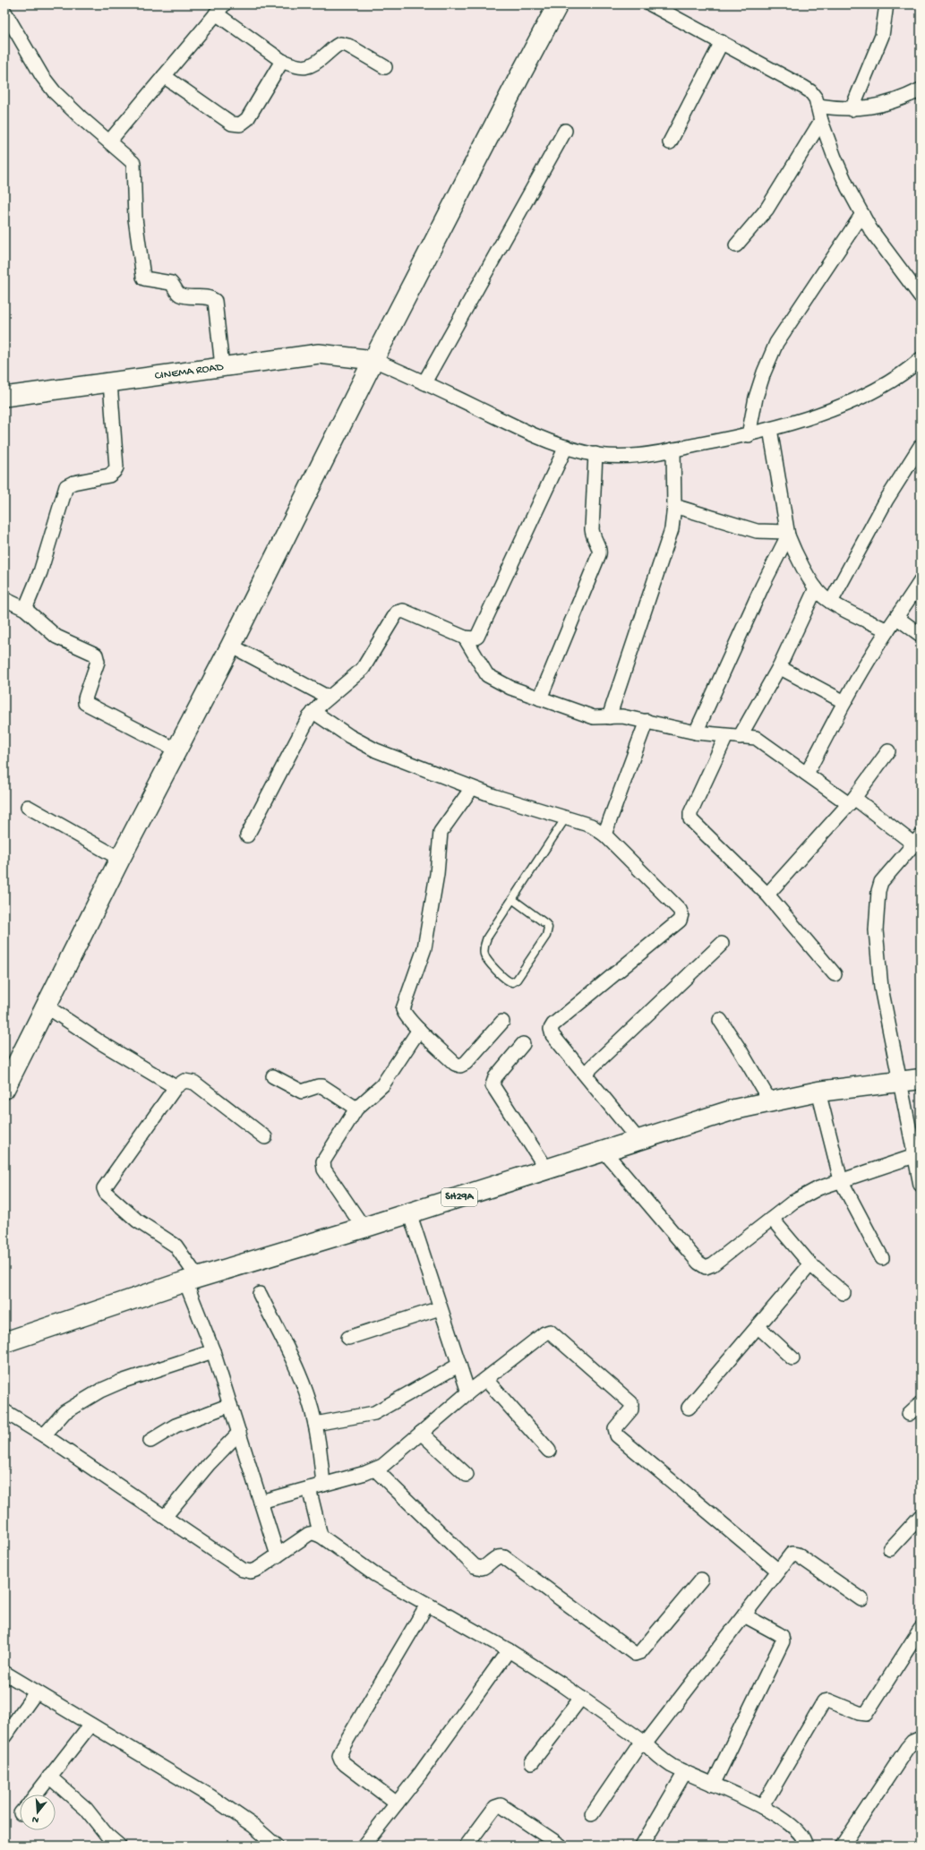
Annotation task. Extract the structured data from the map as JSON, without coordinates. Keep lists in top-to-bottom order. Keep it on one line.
{"streets":{"main road":["SH29A"],"street":["CINEMA ROAD"]},"north":"bottom"}
